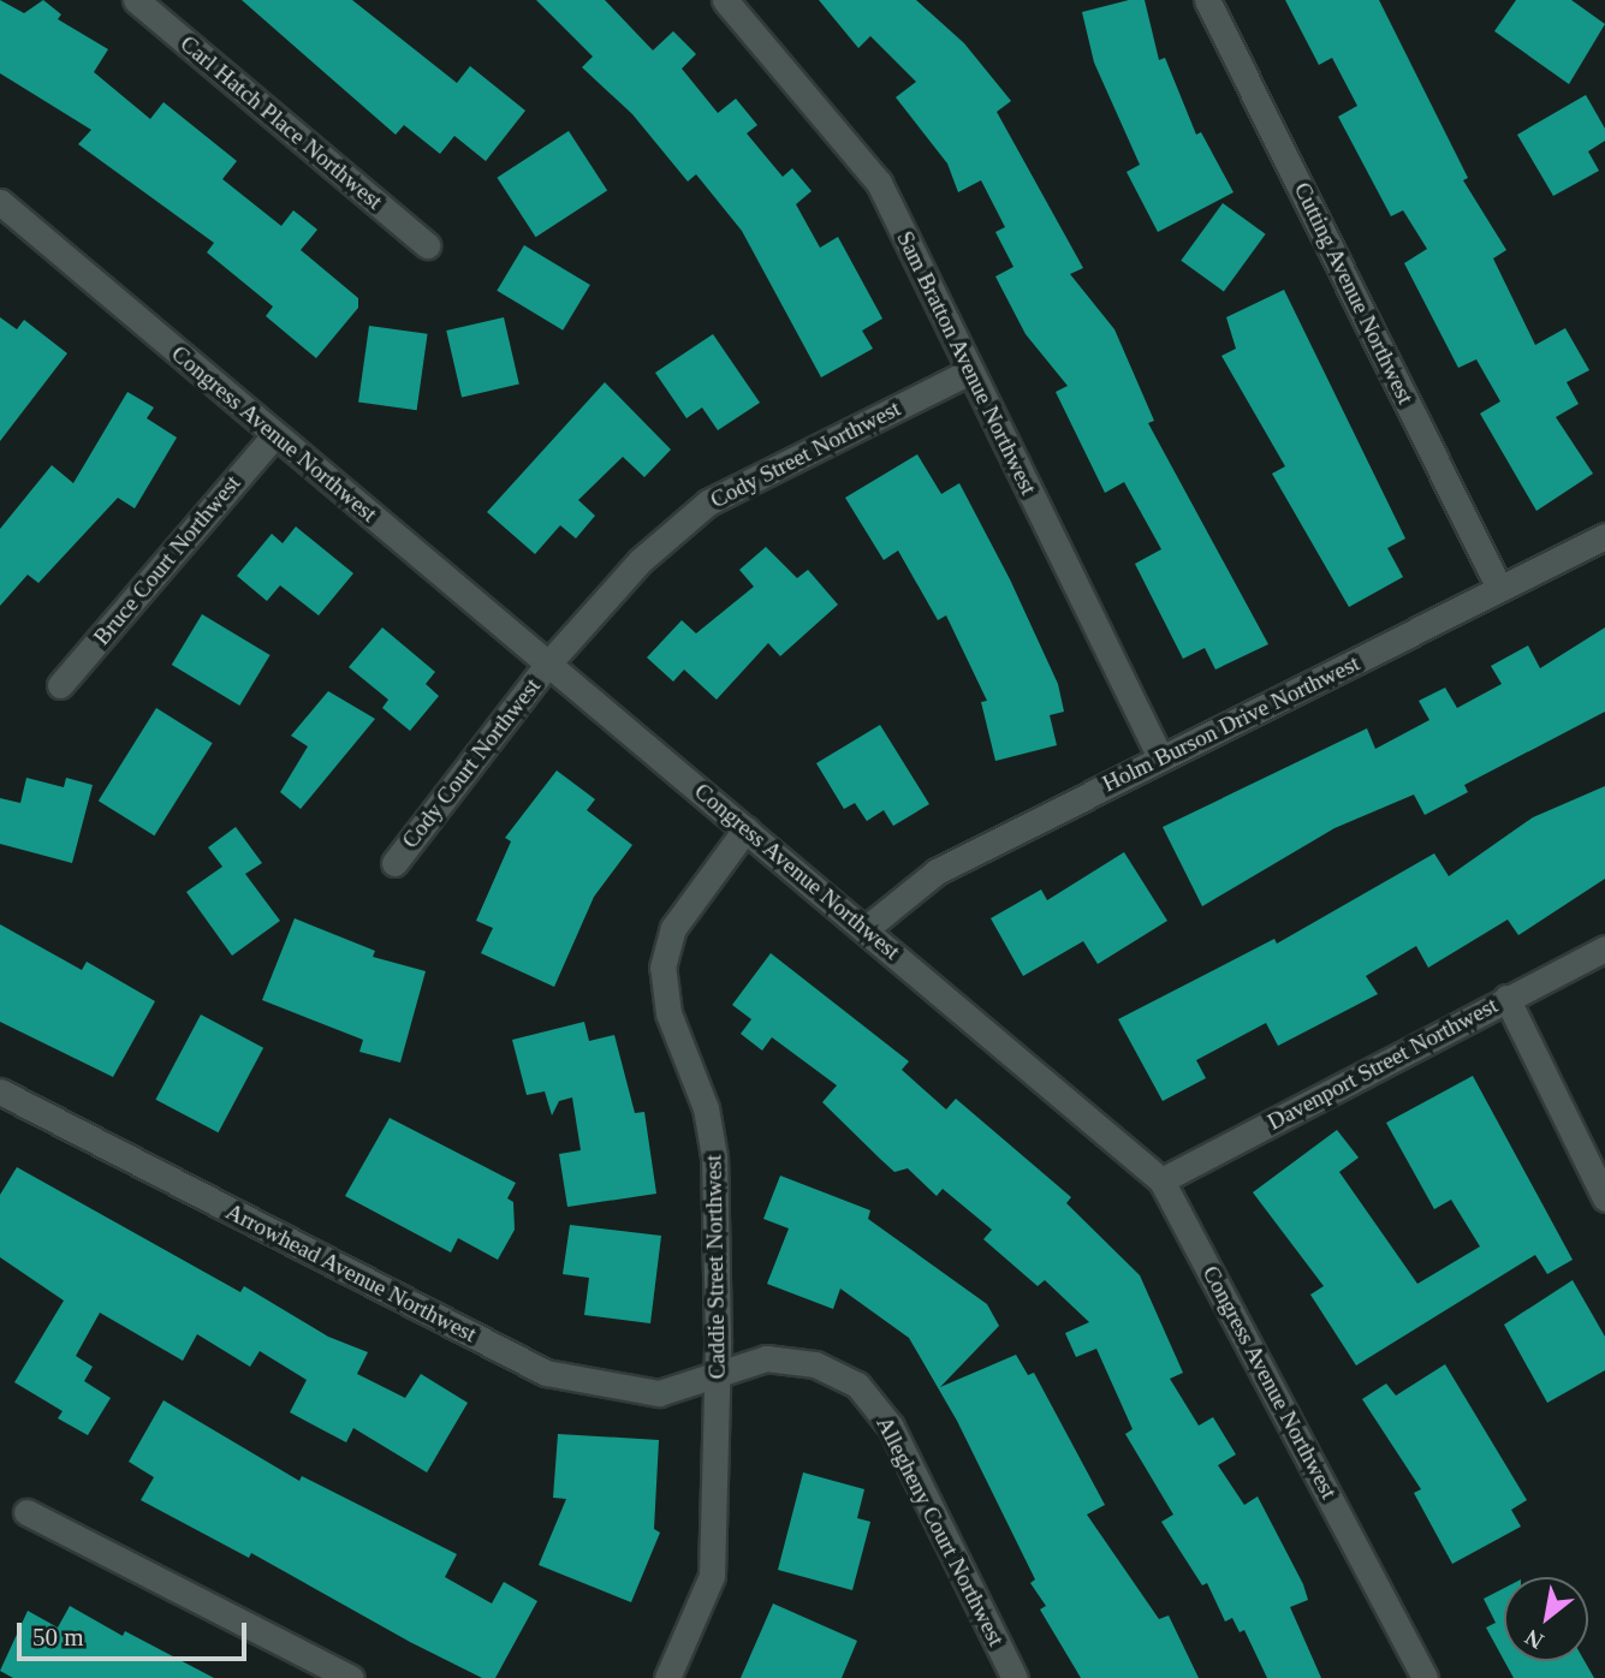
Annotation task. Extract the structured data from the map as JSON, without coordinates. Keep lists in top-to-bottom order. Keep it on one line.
{"streets":{"street":["Carl Hatch Place Northwest","Cutting Avenue Northwest","Sam Bratton Avenue Northwest","Congress Avenue Northwest","Cody Street Northwest","Bruce Court Northwest","Holm Burson Drive Northwest","Cody Court Northwest","Davenport Street Northwest","Caddie Street Northwest","Arrowhead Avenue Northwest","Allegheny Court Northwest"]},"crossings":[["Cutting Avenue Northwest","Holm Burson Drive Northwest"],["Sam Bratton Avenue Northwest","Cody Street Northwest"],["Sam Bratton Avenue Northwest","Holm Burson Drive Northwest"],["Congress Avenue Northwest","Cody Street Northwest"],["Congress Avenue Northwest","Bruce Court Northwest"],["Congress Avenue Northwest","Holm Burson Drive Northwest"],["Congress Avenue Northwest","Cody Court Northwest"],["Congress Avenue Northwest","Davenport Street Northwest"],["Congress Avenue Northwest","Caddie Street Northwest"],["Cody Street Northwest","Cody Court Northwest"],["Caddie Street Northwest","Arrowhead Avenue Northwest"],["Caddie Street Northwest","Allegheny Court Northwest"],["Arrowhead Avenue Northwest","Allegheny Court Northwest"]],"scale_bar":"50 m","north":"bottom left"}
